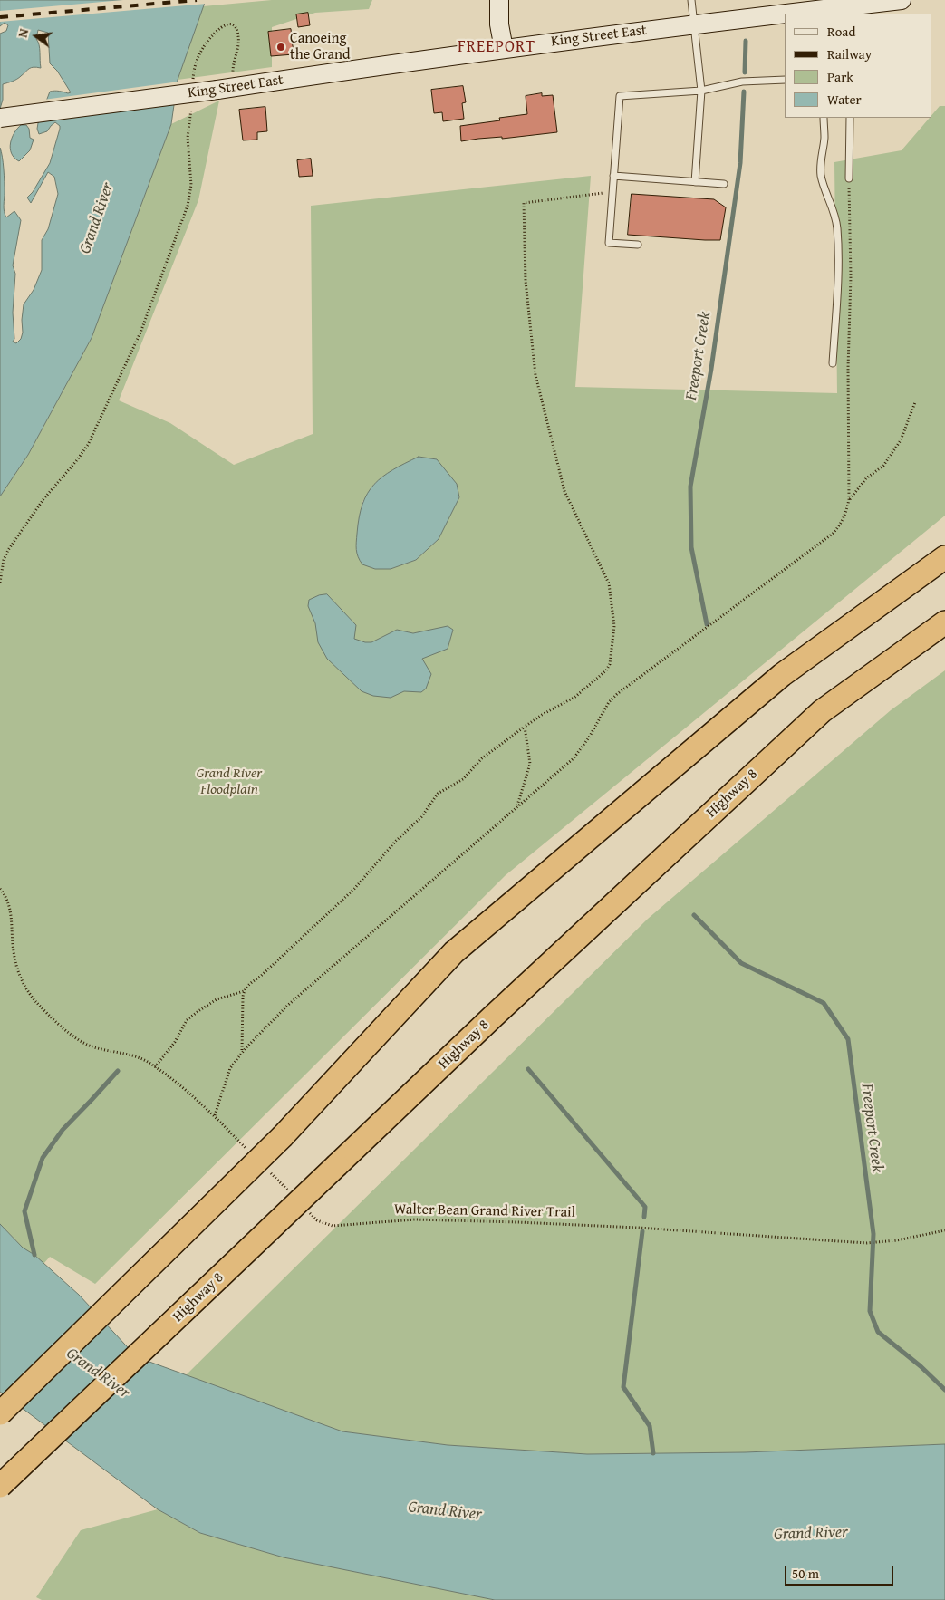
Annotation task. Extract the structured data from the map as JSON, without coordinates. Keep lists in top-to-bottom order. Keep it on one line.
{"streets":{"highway":["Highway 8"],"main road":["King Street East"],"path":["Walter Bean Grand River Trail"]},"districts":["FREEPORT"],"water":["Grand River","Freeport Creek"],"parks":["Grand River Floodplain"],"places":["Canoeing the Grand"],"legend":["Road","Railway","Park","Water"],"scale_bar":"50 m","north":"left"}
